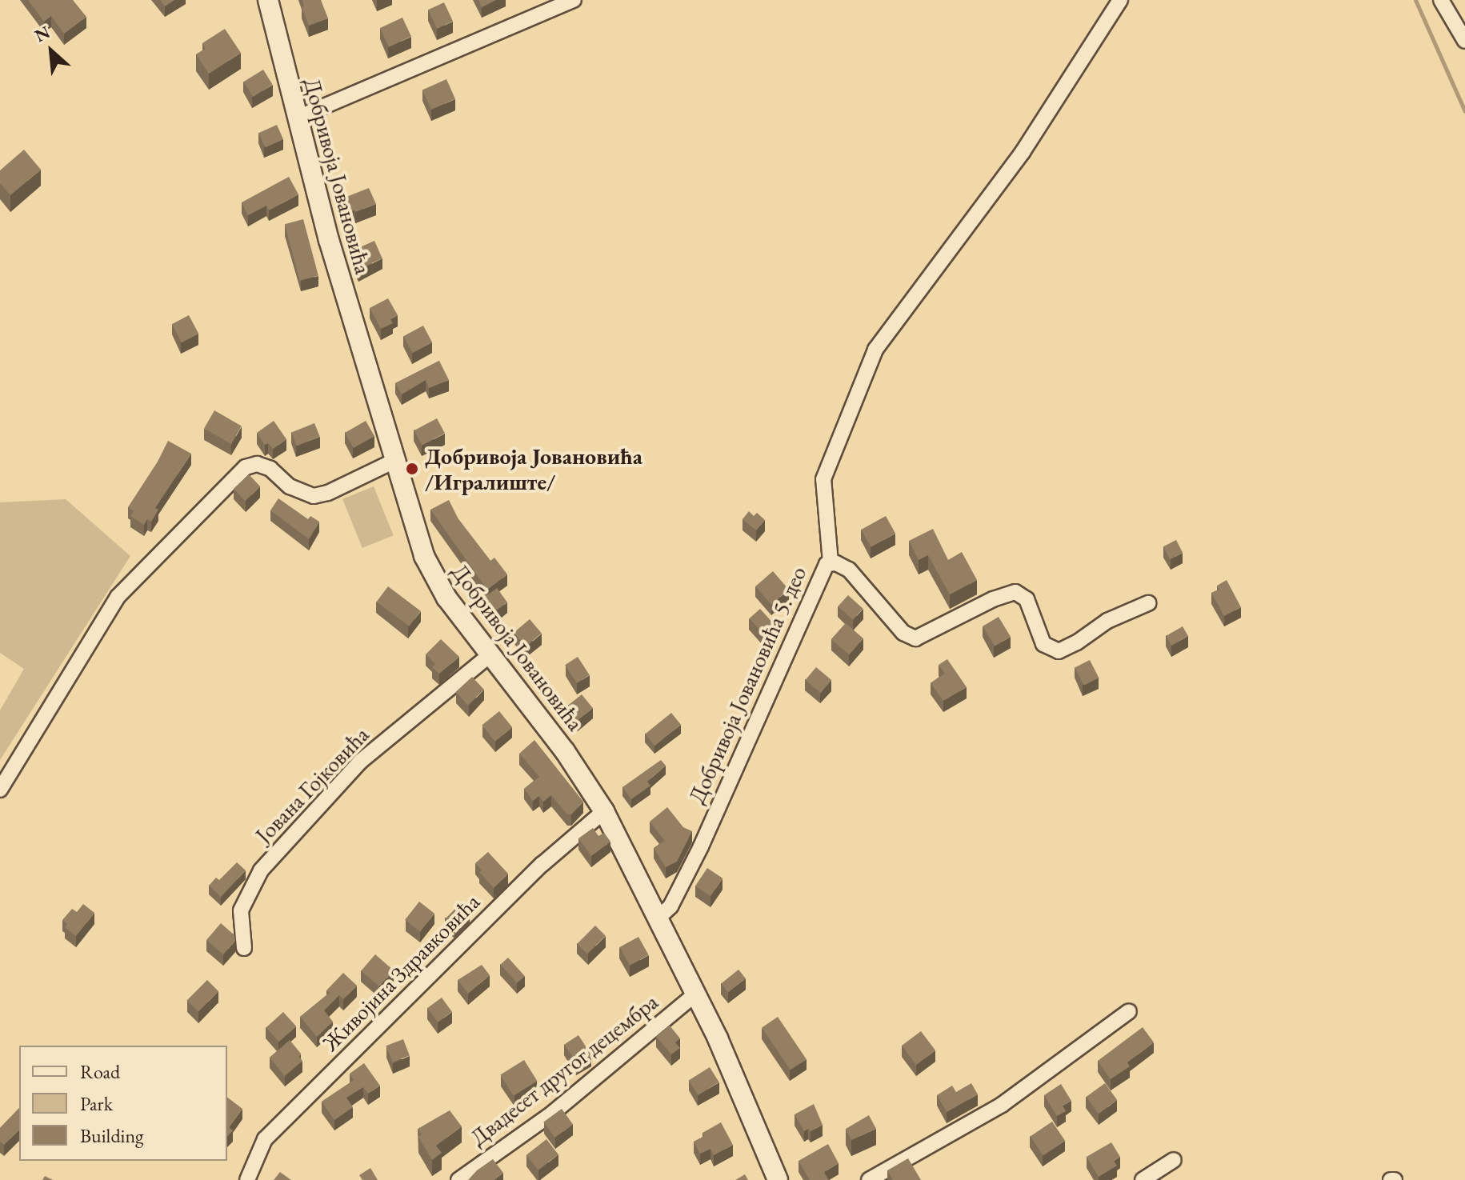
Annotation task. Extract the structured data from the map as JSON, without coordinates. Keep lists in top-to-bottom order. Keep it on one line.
{"streets":{"street":["Добривоја Јовановића","Добривоја Јовановића 5. део","Јована Гојковића","Живојина Здравковића","Двадесет другог децембра"]},"crossings":[["Добривоја Јовановића","Добривоја Јовановића 5. део"],["Добривоја Јовановића","Јована Гојковића"],["Добривоја Јовановића","Живојина Здравковића"],["Добривоја Јовановића","Двадесет другог децембра"]],"places":["Добривоја Јовановића /Игралиште/"],"legend":["Road","Park","Building"],"north":"top left"}
